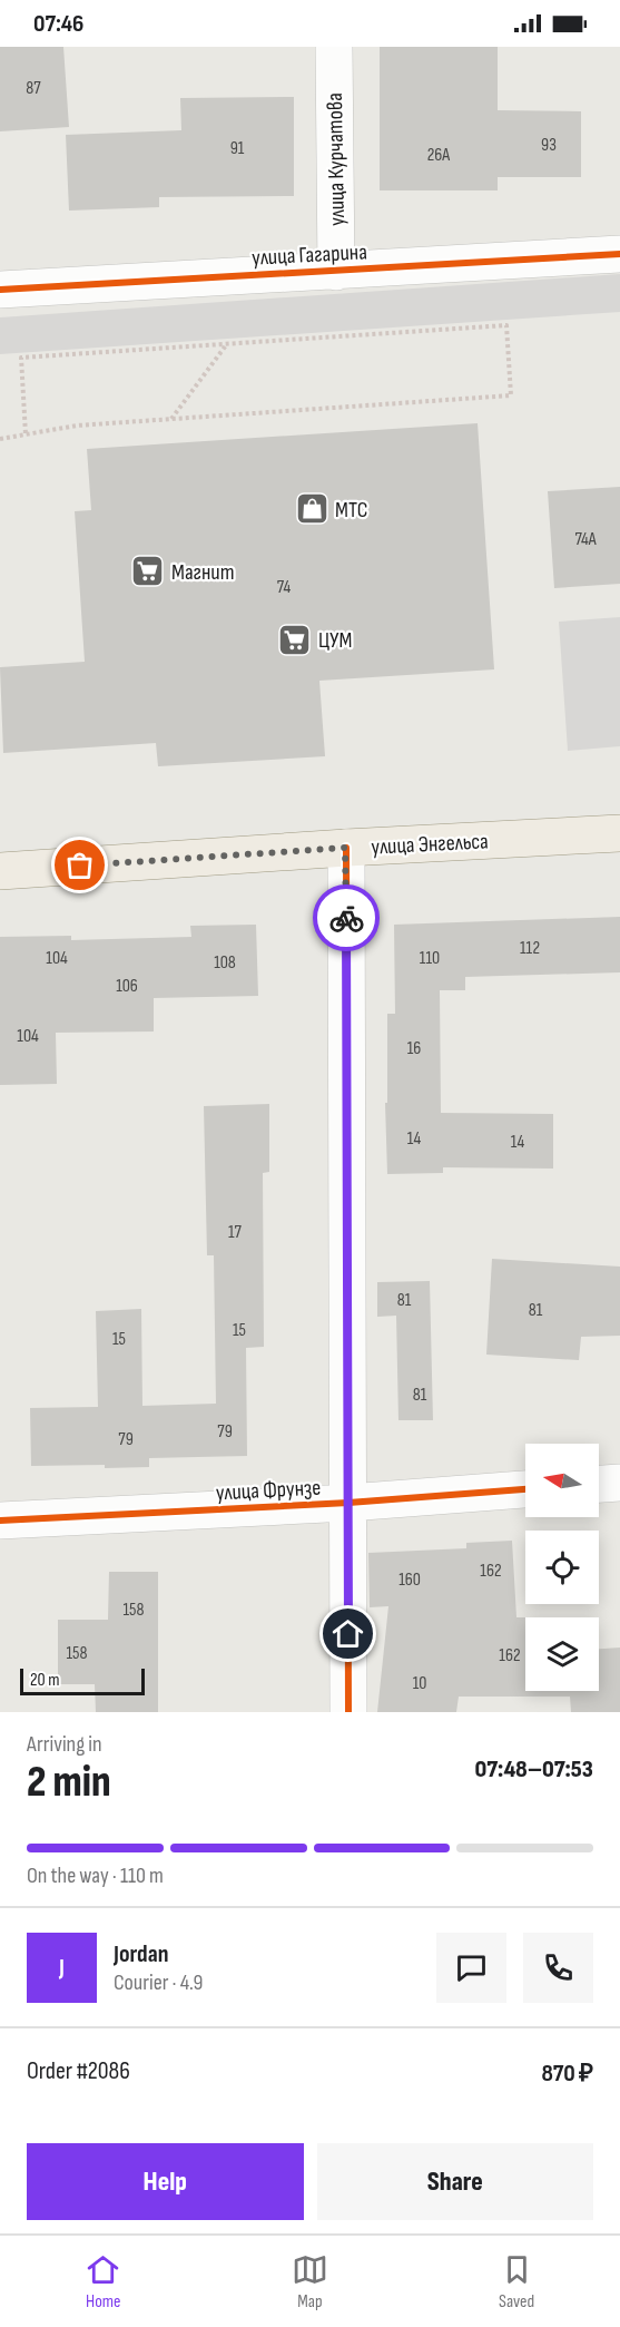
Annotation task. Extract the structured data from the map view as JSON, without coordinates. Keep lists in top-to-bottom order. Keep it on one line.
{"streets":{"main road":["улица Энгельса"],"street":["улица Курчатова","улица Гагарина","улица Фрунзе"]},"crossings":[["улица Курчатова","улица Гагарина"]],"places":{"shop":["МТС"],"supermarket":["Магнит","ЦУМ"]},"house_numbers":["87","93","91","26А","74А","74","112","104","110","108","106","104","16","14","14","17","81","81","15","15","81","79","79","162","160","158","158","162","10"],"scale_bar":"20 m","north":"left","page":{"status":"07:46","scale":"20 m","heading":["2 min","Arriving in","07:48–07:53"],"panel":["Jordan","Courier · 4.9","Order #2086","870 ₽"],"bar":"On the way · 110 m","round":"J","buttons":["Help","Share"],"tabs":["Home","Map","Saved"]}}
